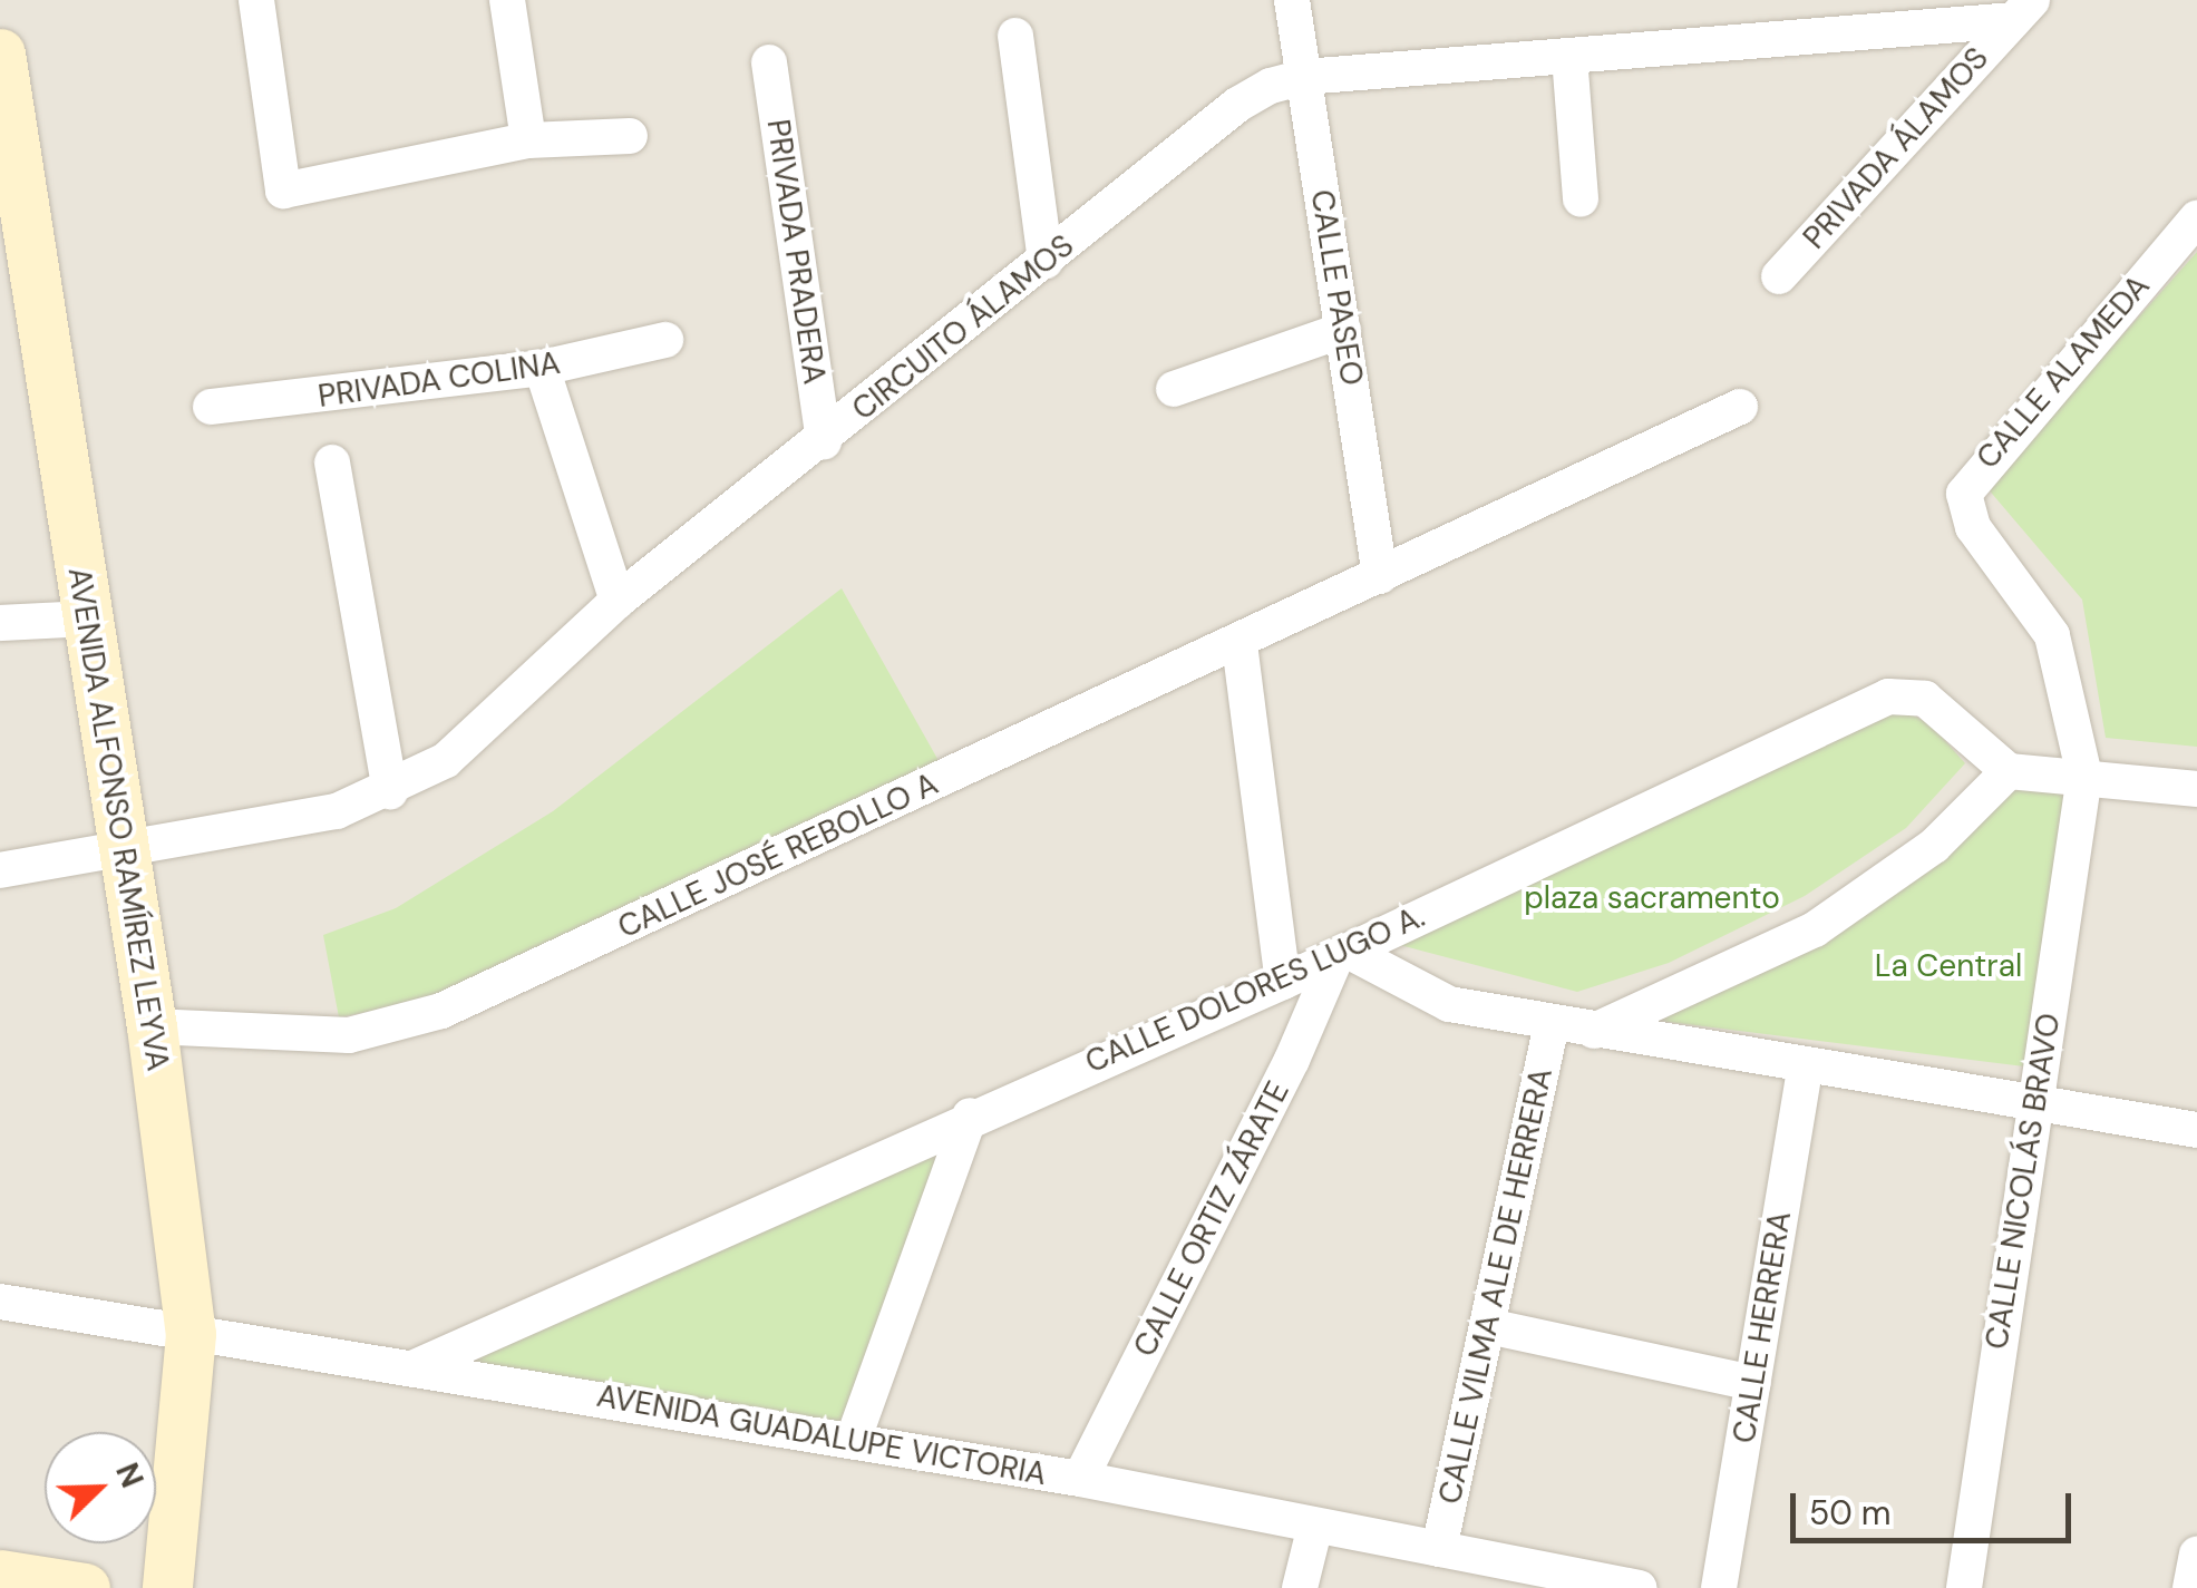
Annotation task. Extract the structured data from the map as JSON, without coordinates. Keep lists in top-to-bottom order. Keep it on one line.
{"streets":{"street":["PRIVADA ÁLAMOS","PRIVADA PRADERA","CALLE PASEO","CIRCUITO ÁLAMOS","CALLE ALAMEDA","PRIVADA COLINA","AVENIDA ALFONSO RAMÍREZ LEYVA","CALLE JOSÉ REBOLLO A","CALLE DOLORES LUGO A.","CALLE NICOLÁS BRAVO","CALLE ORTIZ ZÁRATE","CALLE VILMA ALE DE HERRERA","CALLE HERRERA","AVENIDA GUADALUPE VICTORIA"]},"crossings":[["PRIVADA ÁLAMOS","CIRCUITO ÁLAMOS"],["PRIVADA PRADERA","CIRCUITO ÁLAMOS"],["CALLE PASEO","CIRCUITO ÁLAMOS"],["CALLE PASEO","CALLE JOSÉ REBOLLO A"],["CIRCUITO ÁLAMOS","AVENIDA ALFONSO RAMÍREZ LEYVA"],["CALLE ALAMEDA","CALLE NICOLÁS BRAVO"],["AVENIDA ALFONSO RAMÍREZ LEYVA","CALLE JOSÉ REBOLLO A"],["AVENIDA ALFONSO RAMÍREZ LEYVA","AVENIDA GUADALUPE VICTORIA"],["CALLE DOLORES LUGO A.","CALLE ORTIZ ZÁRATE"],["CALLE DOLORES LUGO A.","AVENIDA GUADALUPE VICTORIA"],["CALLE ORTIZ ZÁRATE","AVENIDA GUADALUPE VICTORIA"],["CALLE VILMA ALE DE HERRERA","AVENIDA GUADALUPE VICTORIA"]],"parks":["plaza sacramento","La Central"],"scale_bar":"50 m","north":"top right"}
